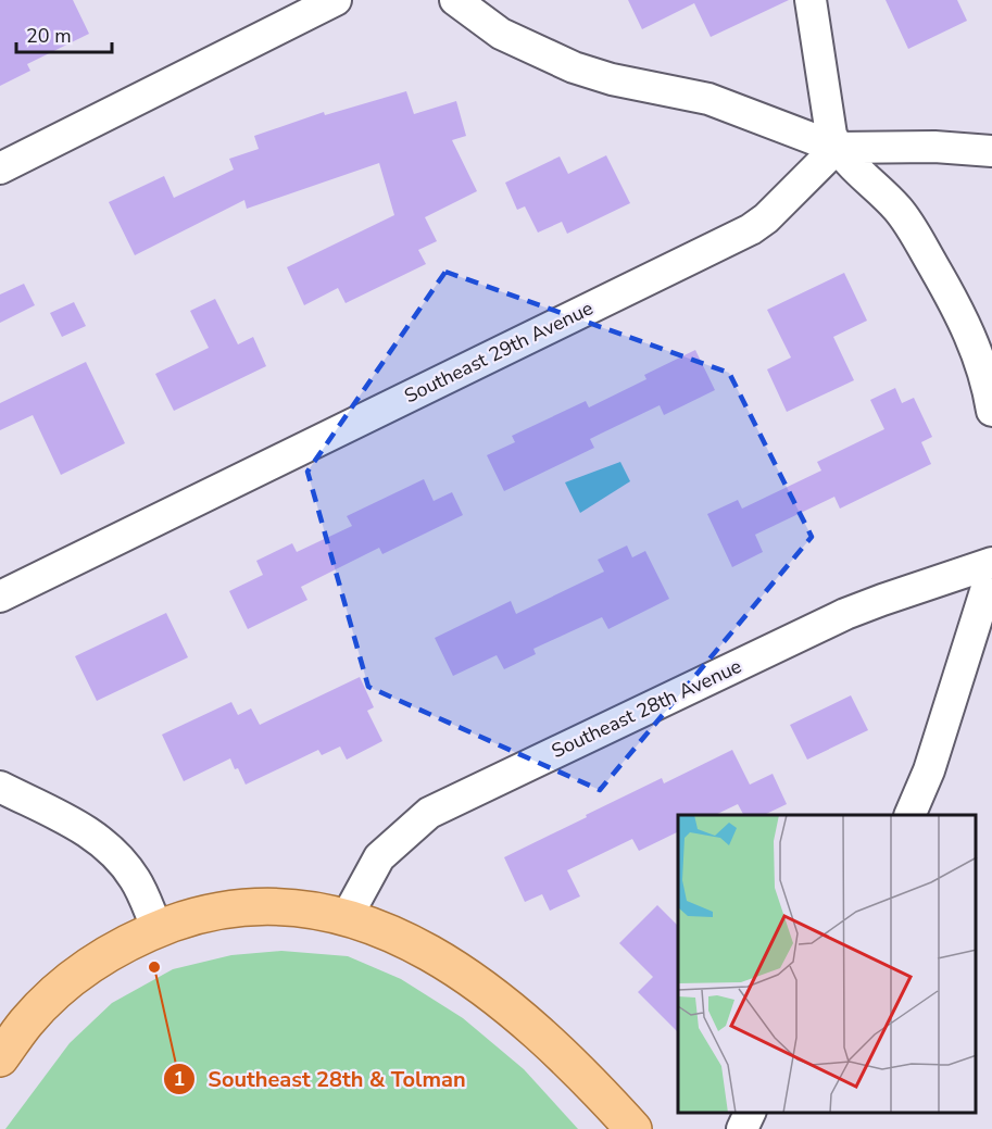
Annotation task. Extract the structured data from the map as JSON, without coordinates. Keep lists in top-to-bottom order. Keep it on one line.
{"streets":{"street":["Southeast 29th Avenue","Southeast 28th Avenue"]},"places":["Southeast 28th & Tolman"],"scale_bar":"20 m"}
